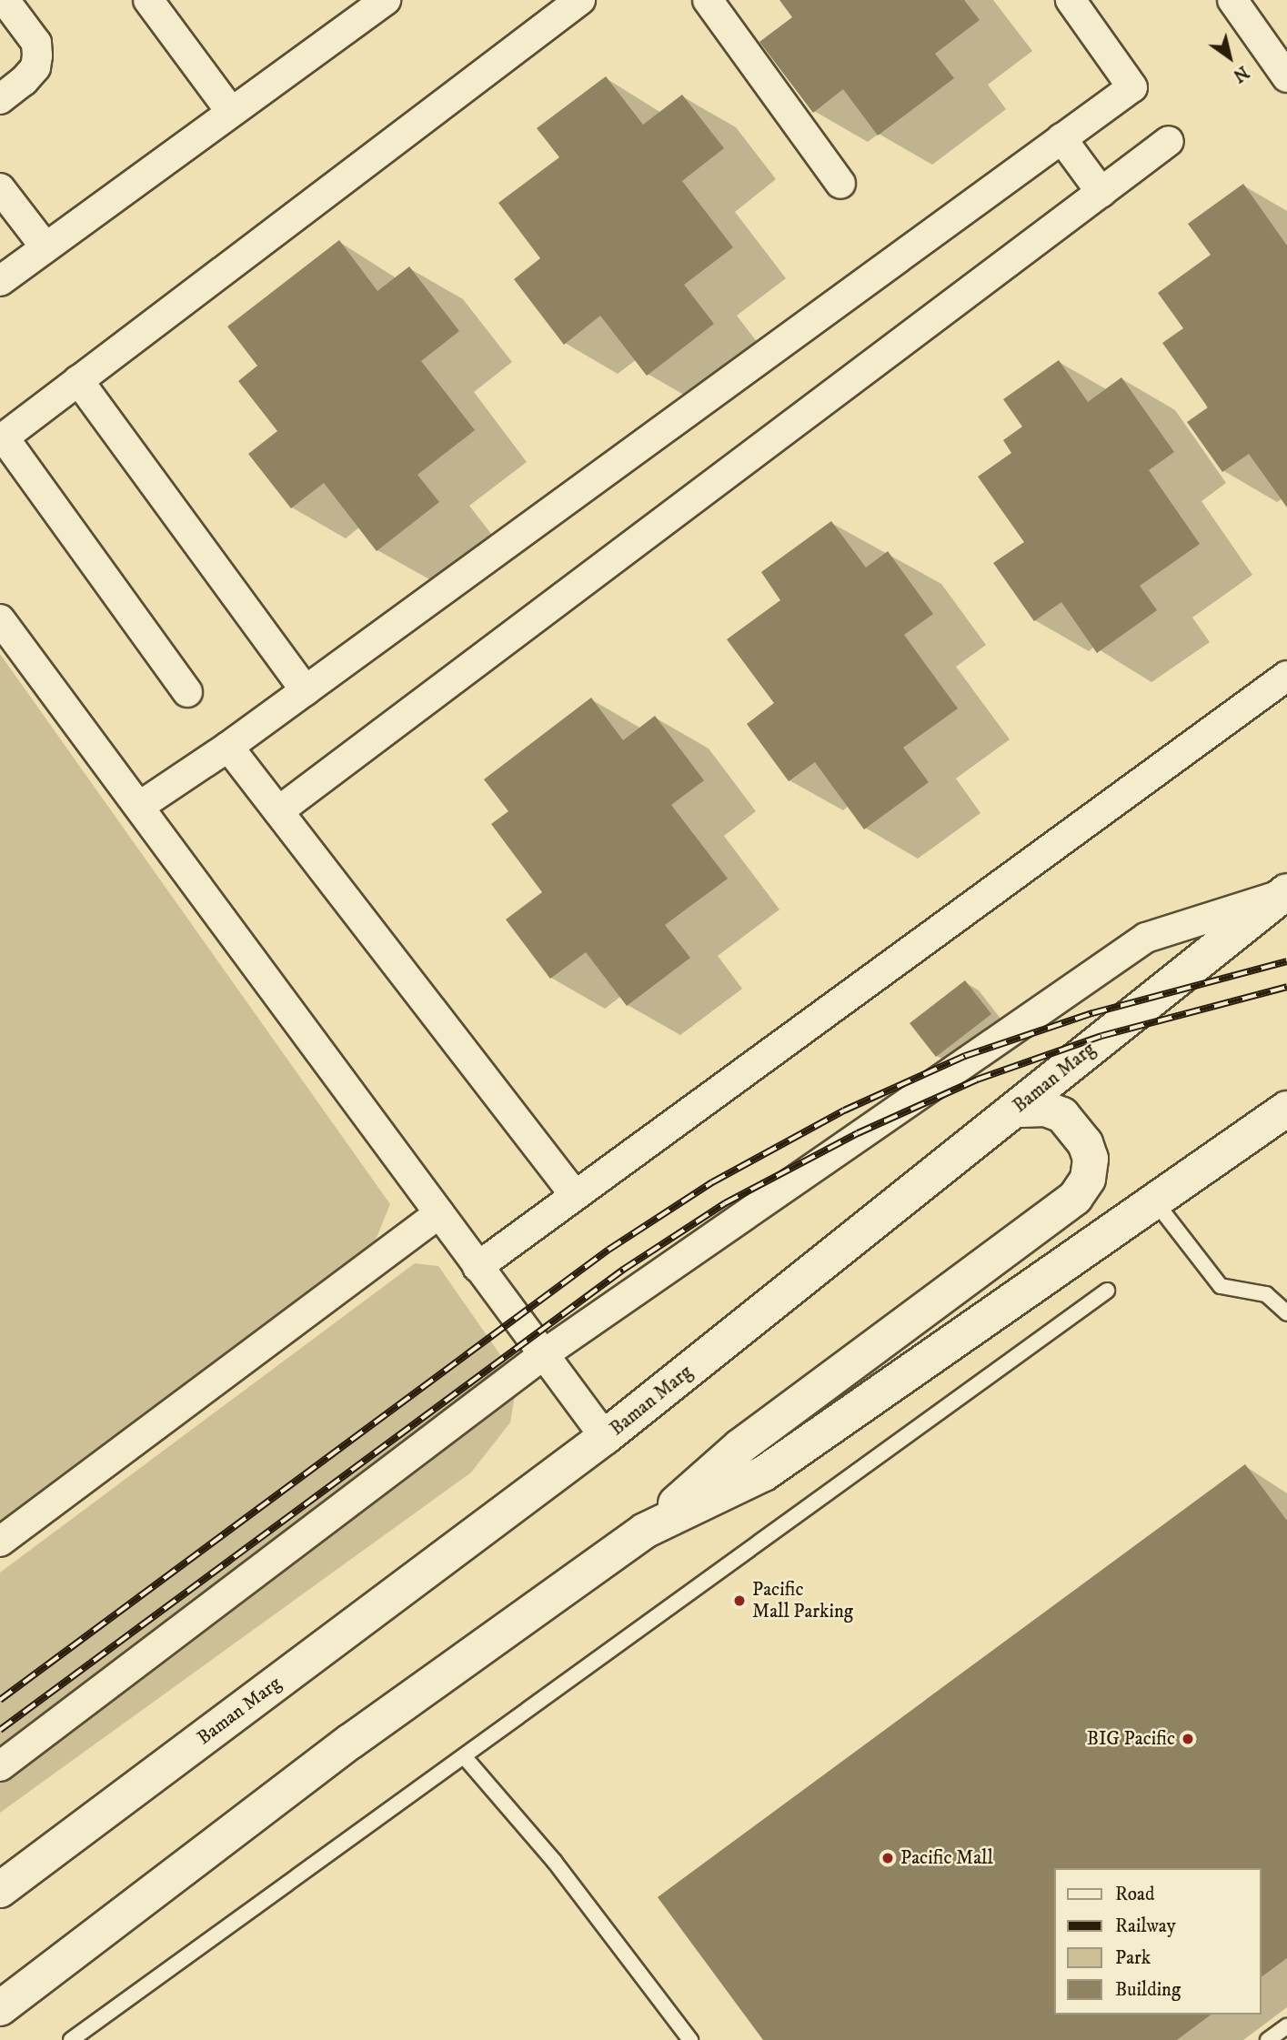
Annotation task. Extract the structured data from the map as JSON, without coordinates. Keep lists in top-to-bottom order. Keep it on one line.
{"streets":{"main road":["Baman Marg"]},"places":["Pacific Mall Parking","BIG Pacific","Pacific Mall"],"legend":["Road","Railway","Park","Building"],"north":"bottom right"}
